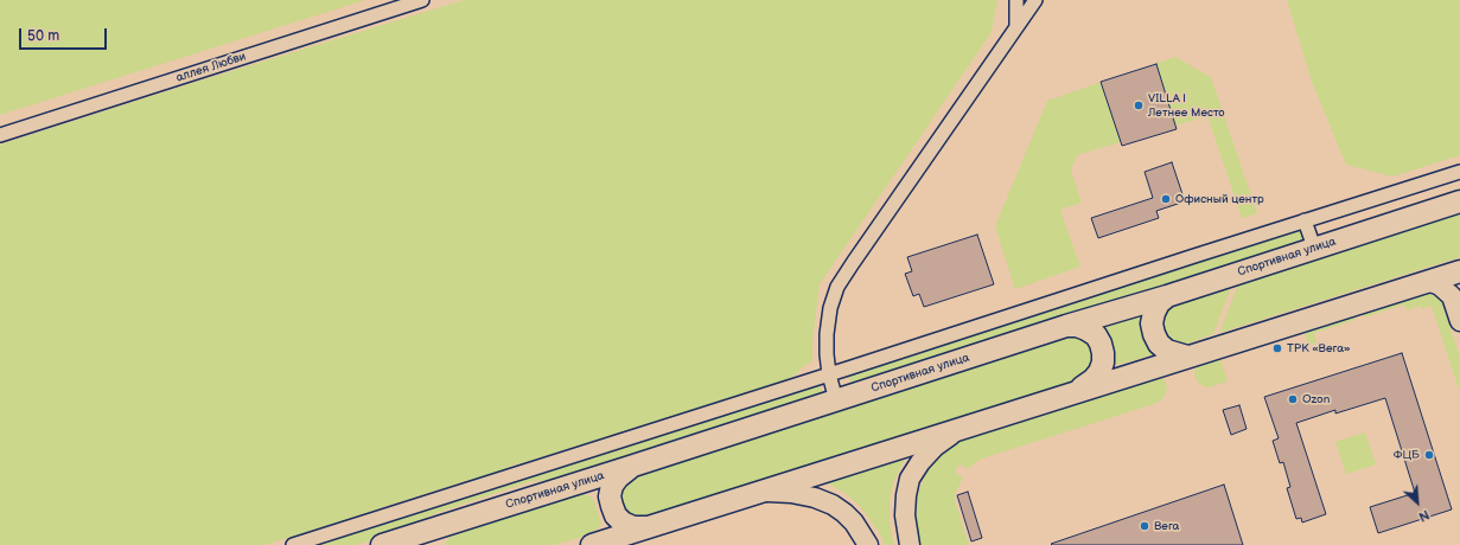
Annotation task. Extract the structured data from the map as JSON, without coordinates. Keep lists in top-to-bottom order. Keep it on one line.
{"streets":{"main road":["Спортивная улица"],"street":["аллея Любви"]},"places":["VILLA | Летнее Место","Офисный центр","ТРК «Вега»","Ozon","ФЦБ","Вега"],"scale_bar":"50 m","north":"bottom right"}
